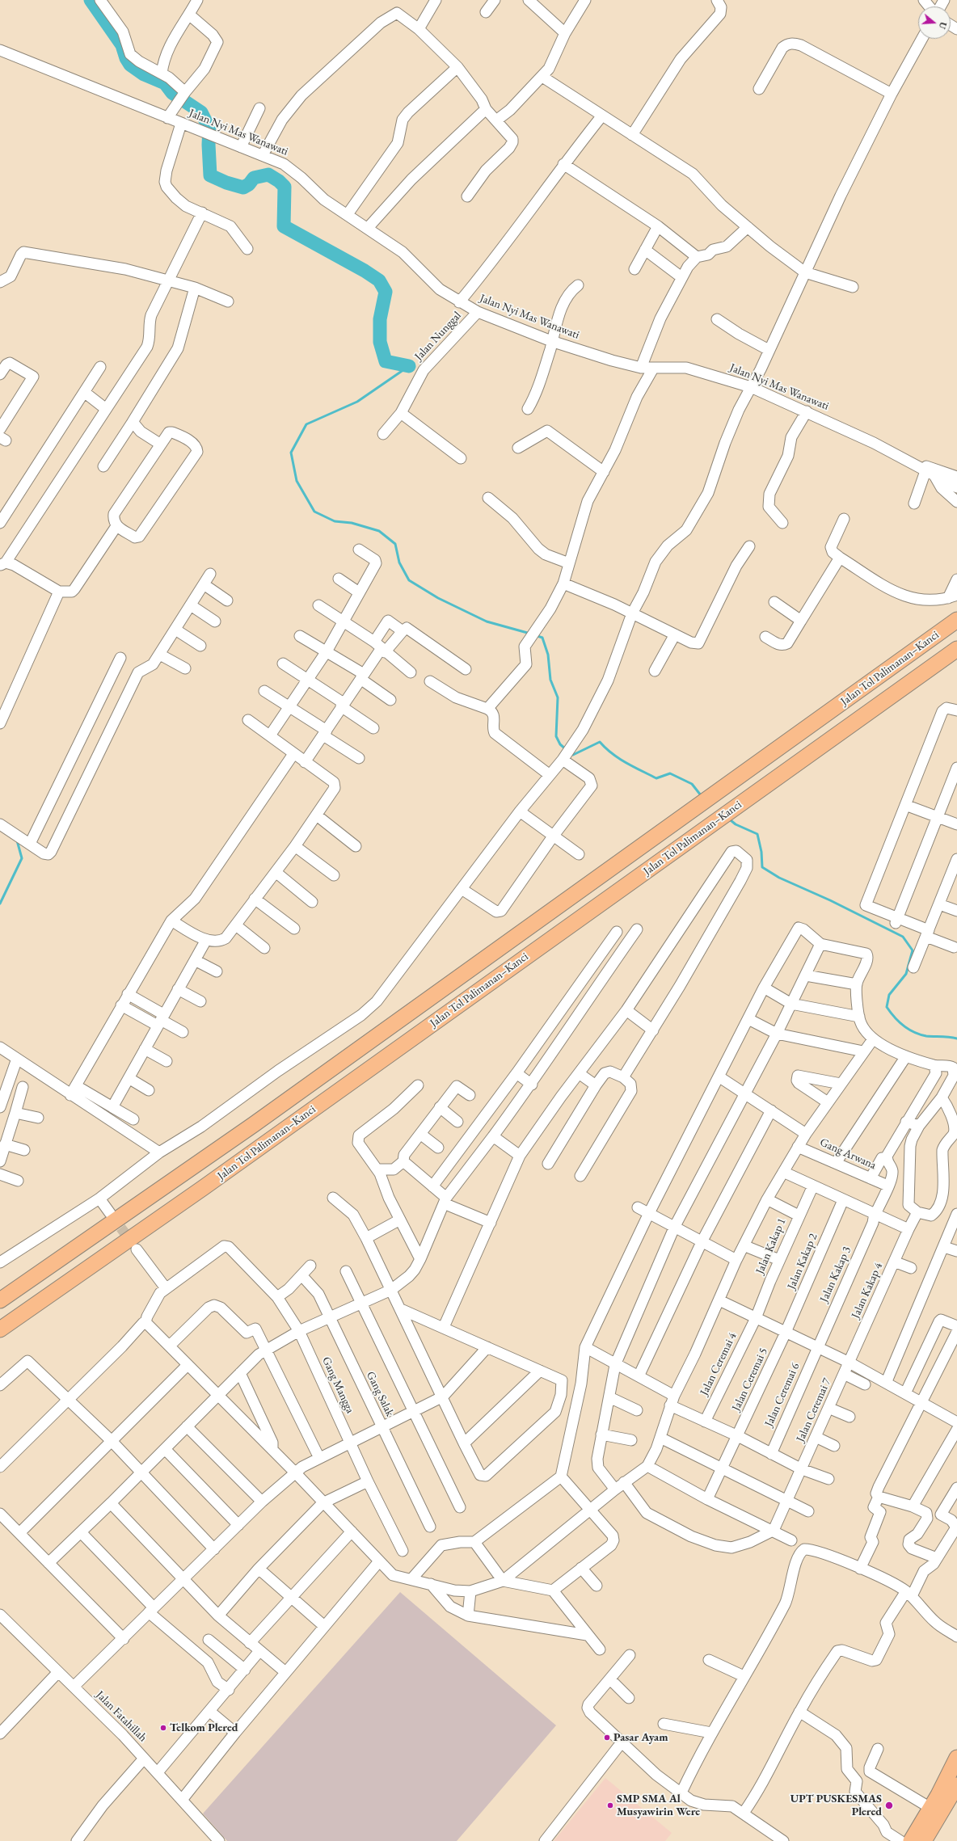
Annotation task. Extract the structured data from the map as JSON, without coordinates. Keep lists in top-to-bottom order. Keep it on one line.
{"streets":{"highway":["Jalan Tol Palimanan–Kanci"],"street":["Jalan Nyi Mas Wanawati","Jalan Nunggal","Gang Arwana","Jalan Kakap 1","Jalan Kakap 2","Jalan Kakap 3","Jalan Kakap 4","Jalan Ceremai 4","Jalan Ceremai 5","Gang Mangga","Gang Salak","Jalan Ceremai 6","Jalan Ceremai 7","Jalan Fatahillah"]},"crossings":[["Jalan Nyi Mas Wanawati","Jalan Nunggal"],["Gang Arwana","Jalan Kakap 3"],["Jalan Kakap 1","Jalan Ceremai 4"],["Jalan Kakap 2","Jalan Ceremai 5"],["Jalan Kakap 3","Jalan Ceremai 6"],["Jalan Kakap 4","Jalan Ceremai 7"]],"places":["Telkom Plered","Pasar Ayam","SMP SMA Al Musyawirin Were","UPT PUSKESMAS Plered"],"north":"right"}
